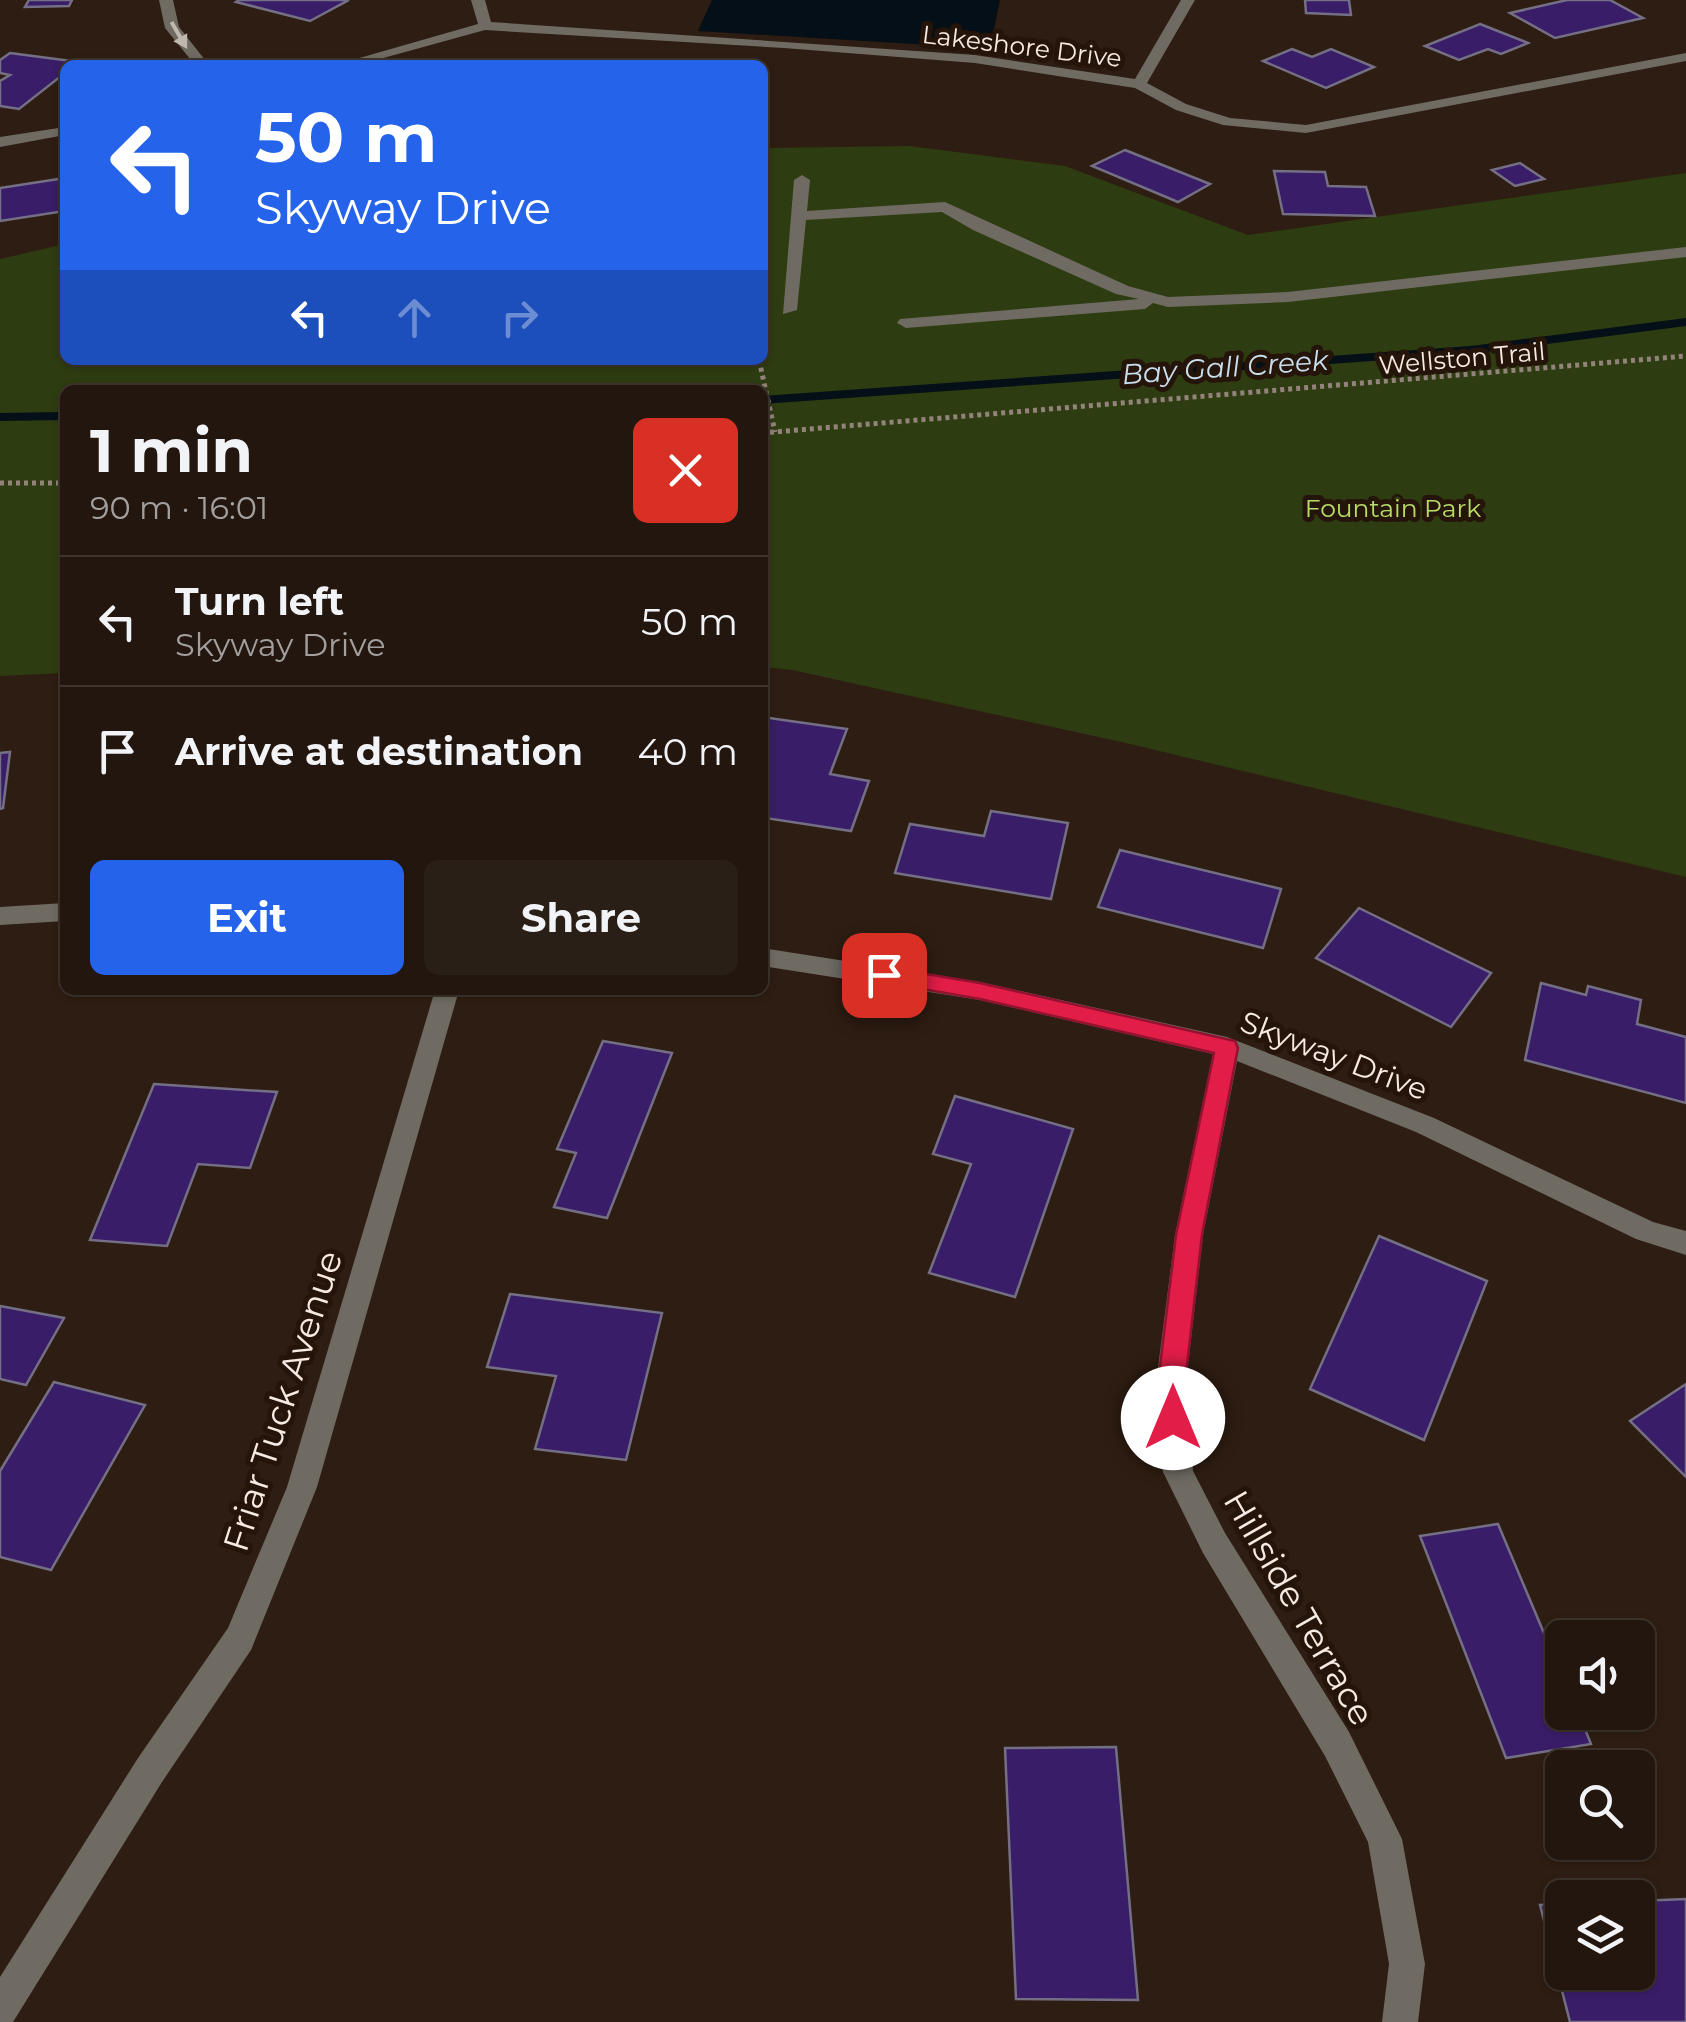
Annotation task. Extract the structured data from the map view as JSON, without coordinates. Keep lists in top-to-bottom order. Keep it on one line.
{"streets":{"street":["Lakeshore Drive","Skyway Drive","Friar Tuck Avenue","Hillside Terrace"],"path":["Wellston Trail"]},"crossings":[["Skyway Drive","Hillside Terrace"]],"water":["Bay Gall Creek"],"parks":["Fountain Park"],"page":{"turn":["50 m","Skyway Drive"],"heading":["1 min","90 m · 16:01"],"list":[{"name":"Turn left","note":"Skyway Drive","value":"50 m"},{"name":"Arrive at destination","value":"40 m"}],"buttons":["Exit","Share"]}}
